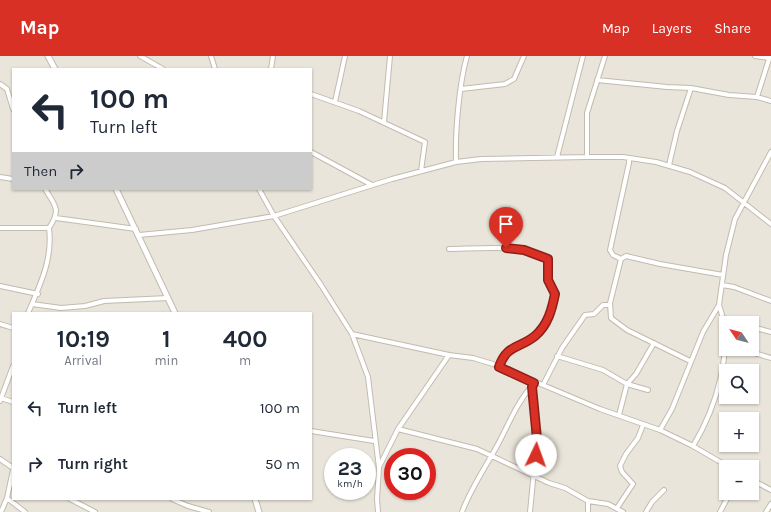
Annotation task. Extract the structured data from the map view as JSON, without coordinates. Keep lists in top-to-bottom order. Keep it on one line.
{"north":"top left","page":{"header":"Map","nav":["Map","Layers","Share"],"turn":["100 m","Turn left"],"then":"Then","eta":["10:19","Arrival","1","min","400","m"],"map_buttons":["+","−"],"list":[{"name":"Turn left","value":"100 m"},{"name":"Turn right","value":"50 m"}],"speed":"23 km/h","limit":"30"}}
